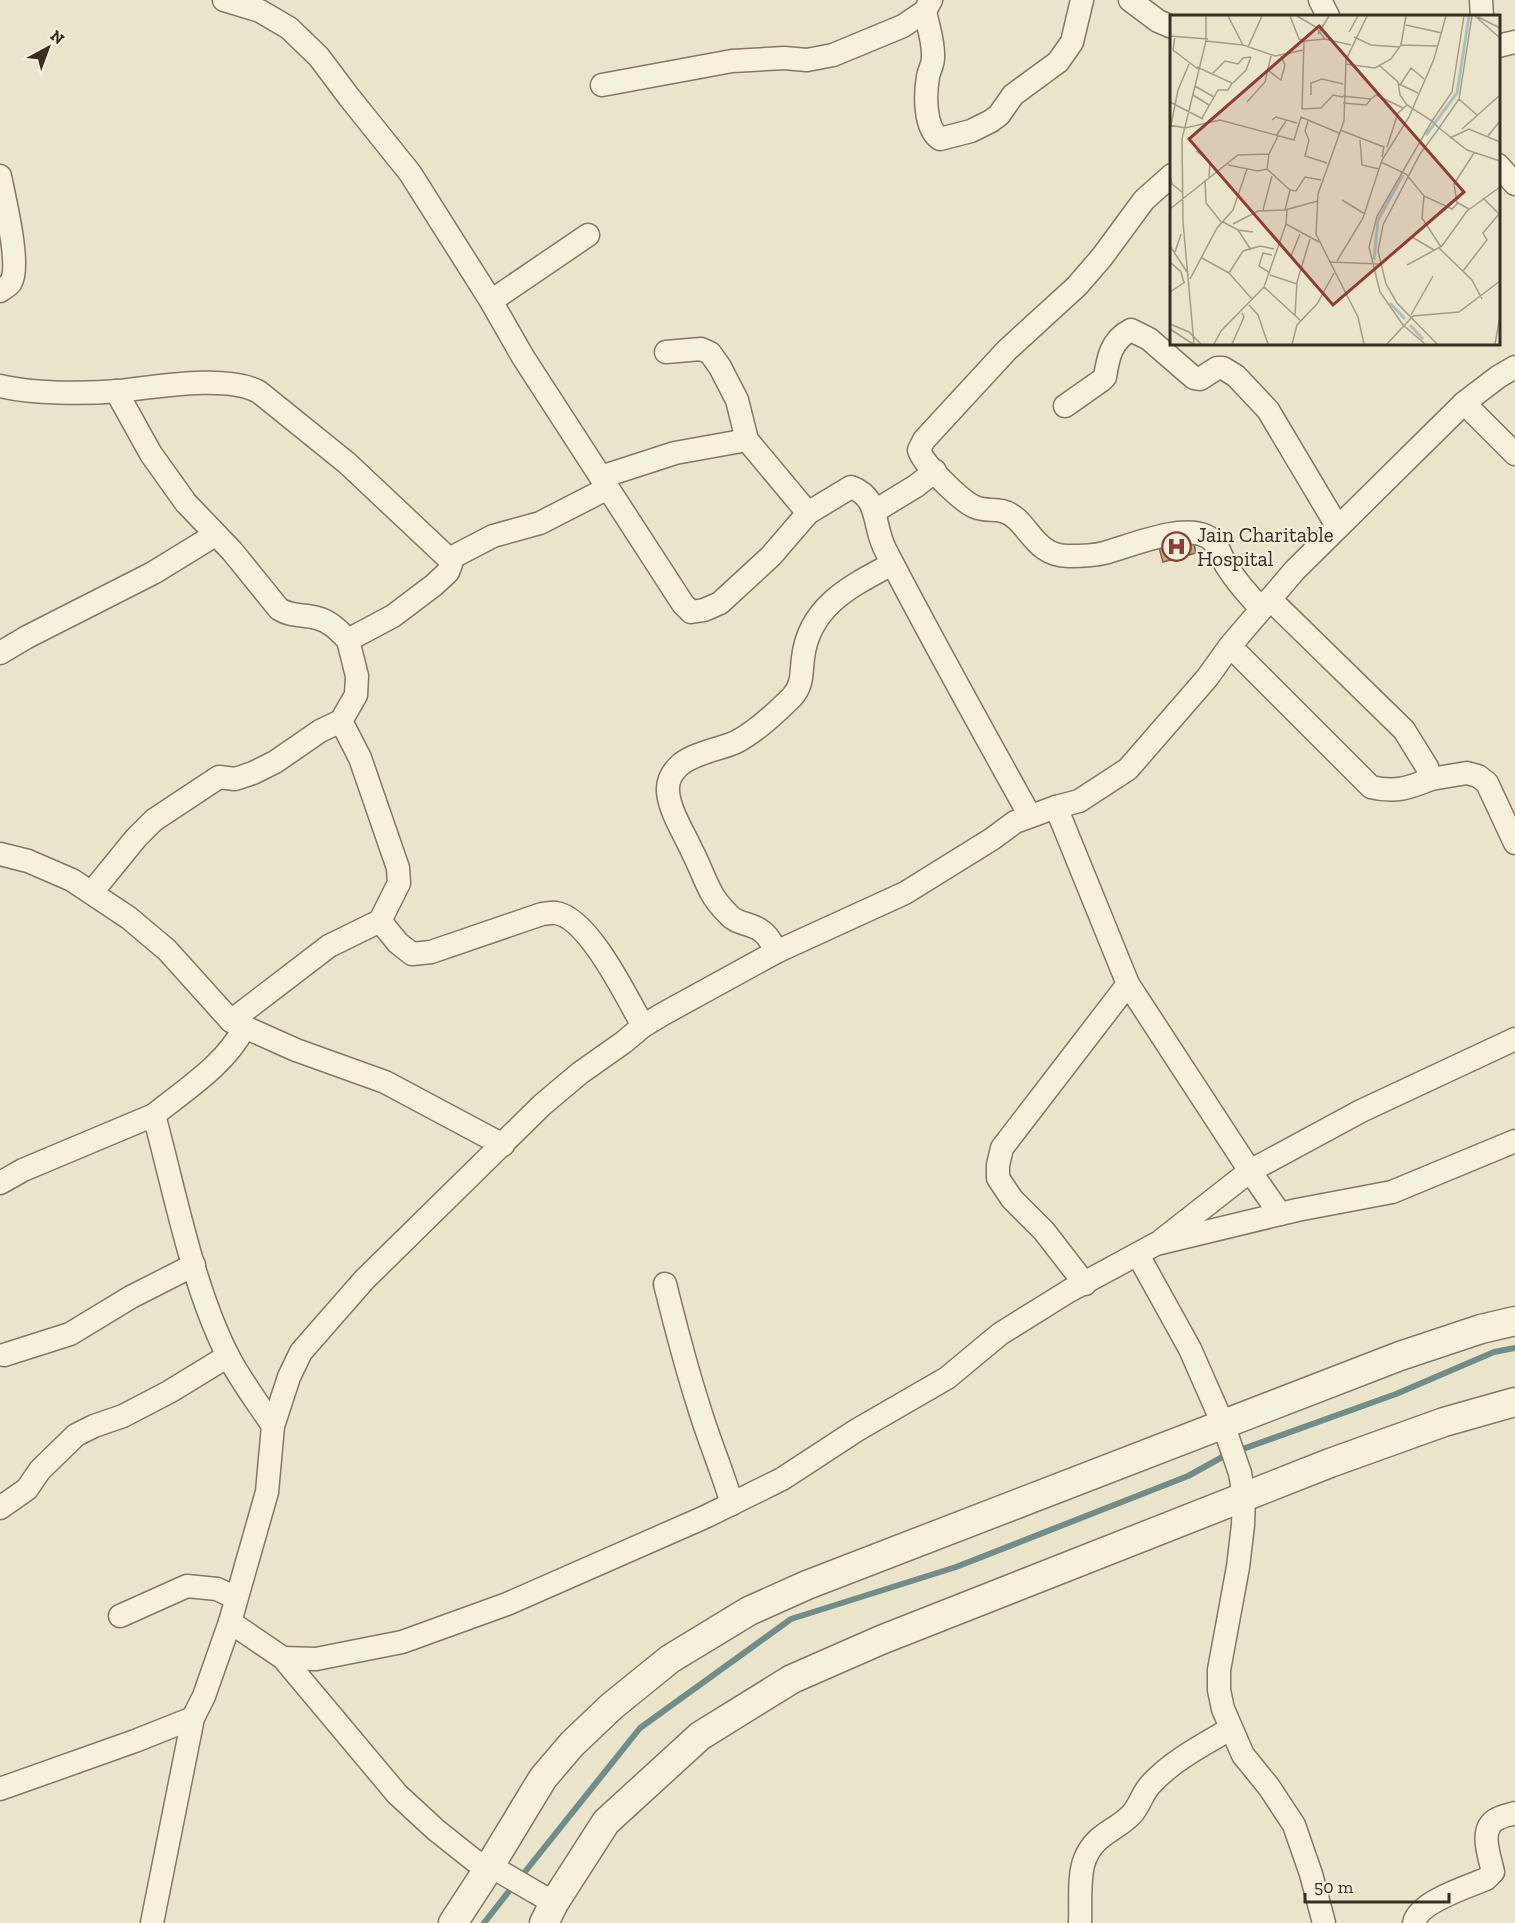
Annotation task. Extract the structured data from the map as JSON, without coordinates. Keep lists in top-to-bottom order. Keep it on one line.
{"places":{"hospital":["Jain Charitable Hospital"]},"scale_bar":"50 m","north":"top right"}
